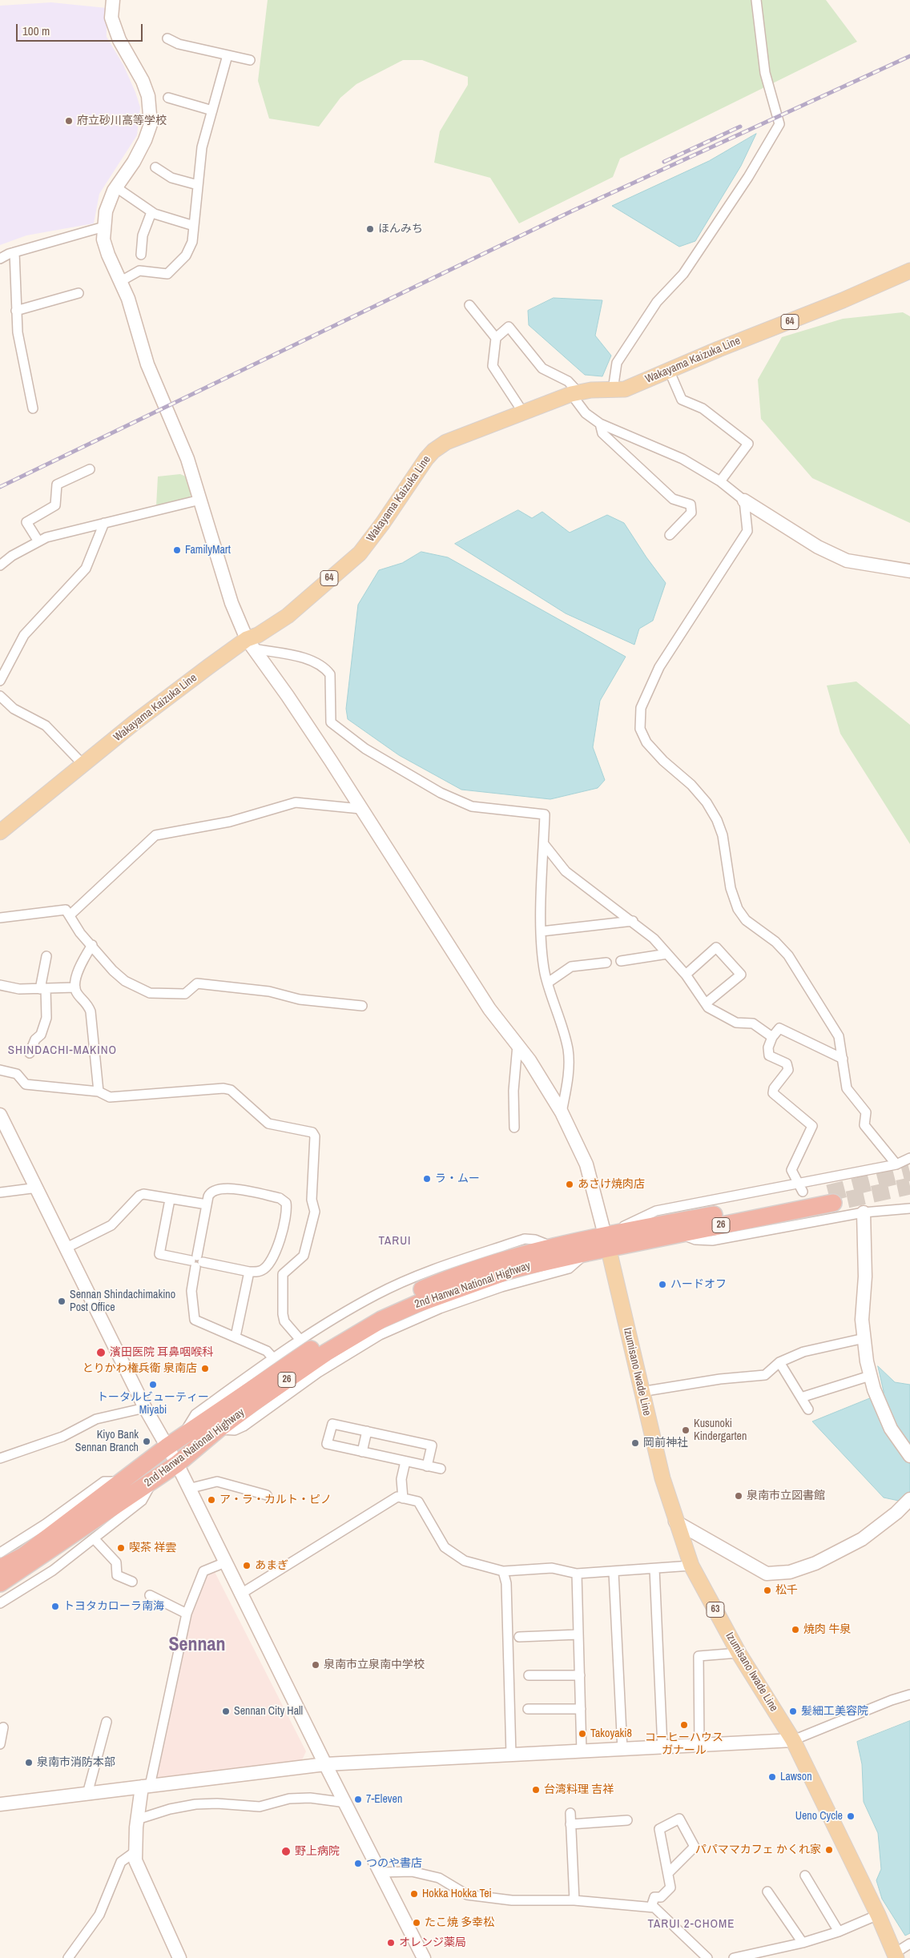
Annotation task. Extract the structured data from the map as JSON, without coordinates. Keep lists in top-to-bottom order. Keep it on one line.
{"streets":{"highway":["26","2nd Hanwa National Highway"],"main road":["64","Wakayama Kaizuka Line","Izumisano Iwade Line","63"]},"crossings":[["2nd Hanwa National Highway","Izumisano Iwade Line"]],"districts":["SHINDACHI-MAKINO","TARUI","Sennan","TARUI 2-CHOME"],"places":["府立砂川高等学校","ほんみち","FamilyMart","ラ・ムー","あさけ焼肉店","ハードオフ","Sennan Shindachimakino Post Office","濱田医院 耳鼻咽喉科","とりかわ権兵衛 泉南店","トータルビューティー Miyabi","Kusunoki Kindergarten","Kiyo Bank Sennan Branch","岡前神社","泉南市立図書館","ア・ラ・カルト・ピノ","喫茶 祥雲","あまぎ","松千","トヨタカローラ南海","焼肉 牛泉","泉南市立泉南中学校","Sennan City Hall","髪細工美容院","コーヒーハウス ガナール","Takoyaki8","泉南市消防本部","Lawson","台湾料理 吉祥","7-Eleven","Ueno Cycle","パパママカフェ かくれ家","野上病院","つのや書店","Hokka Hokka Tei","たこ焼 多幸松","オレンジ薬局"],"scale_bar":"100 m"}
